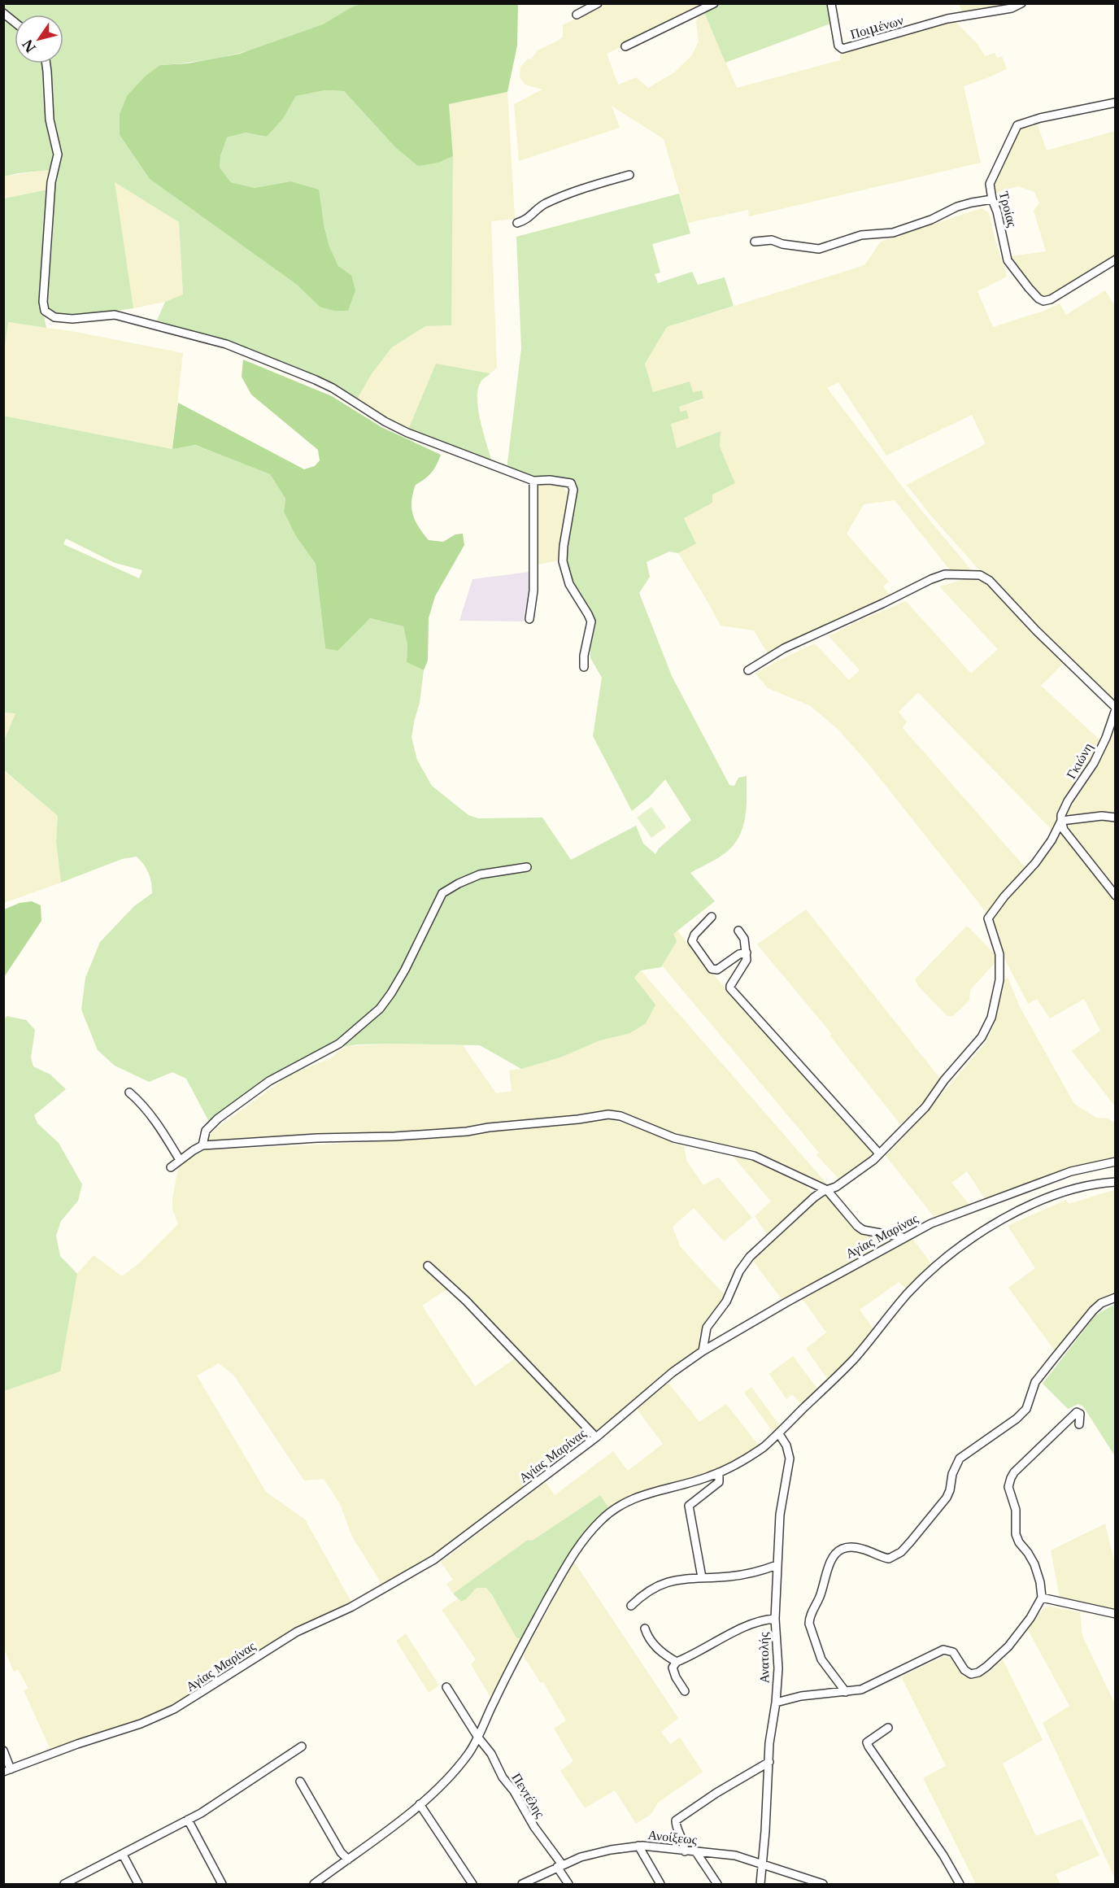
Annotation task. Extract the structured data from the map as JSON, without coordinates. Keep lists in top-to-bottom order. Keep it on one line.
{"streets":{"street":["Ποιμένων","Τροίας","Γκιώνη","Αγίας Μαρίνας","Ανατολής","Πεντέλης","Ανοίξεως"]},"crossings":[["Ανατολής","Ανοίξεως"],["Πεντέλης","Ανοίξεως"]],"north":"bottom left"}
